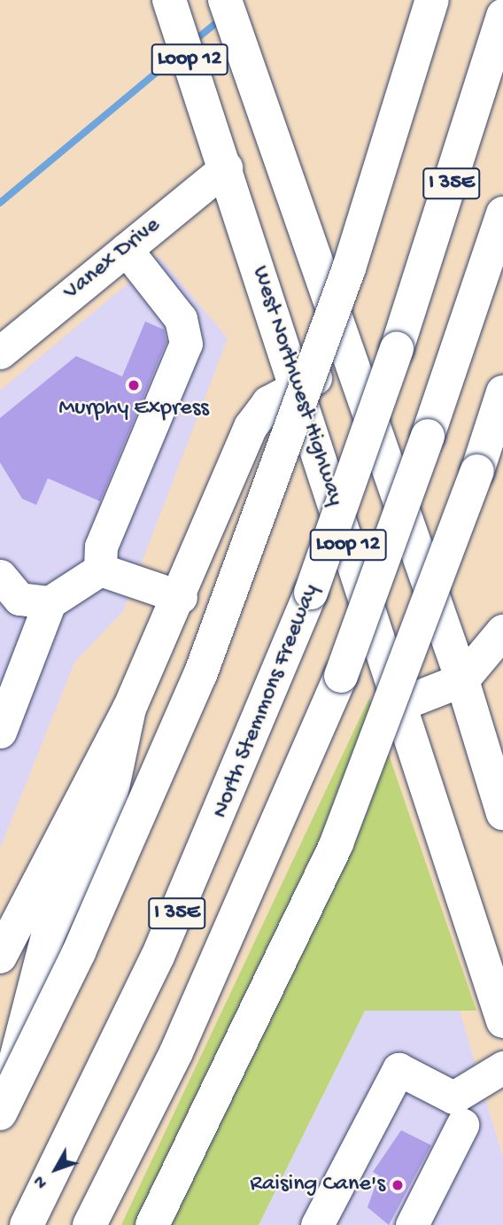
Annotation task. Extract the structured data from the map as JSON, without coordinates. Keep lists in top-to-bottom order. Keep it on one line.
{"streets":{"main road":["Loop 12","I 35E","West Northwest Highway","North Stemmons Freeway"],"street":["Vanex Drive"]},"crossings":[["Vanex Drive","West Northwest Highway"]],"places":["Murphy Express","Raising Cane's"],"north":"bottom left"}
